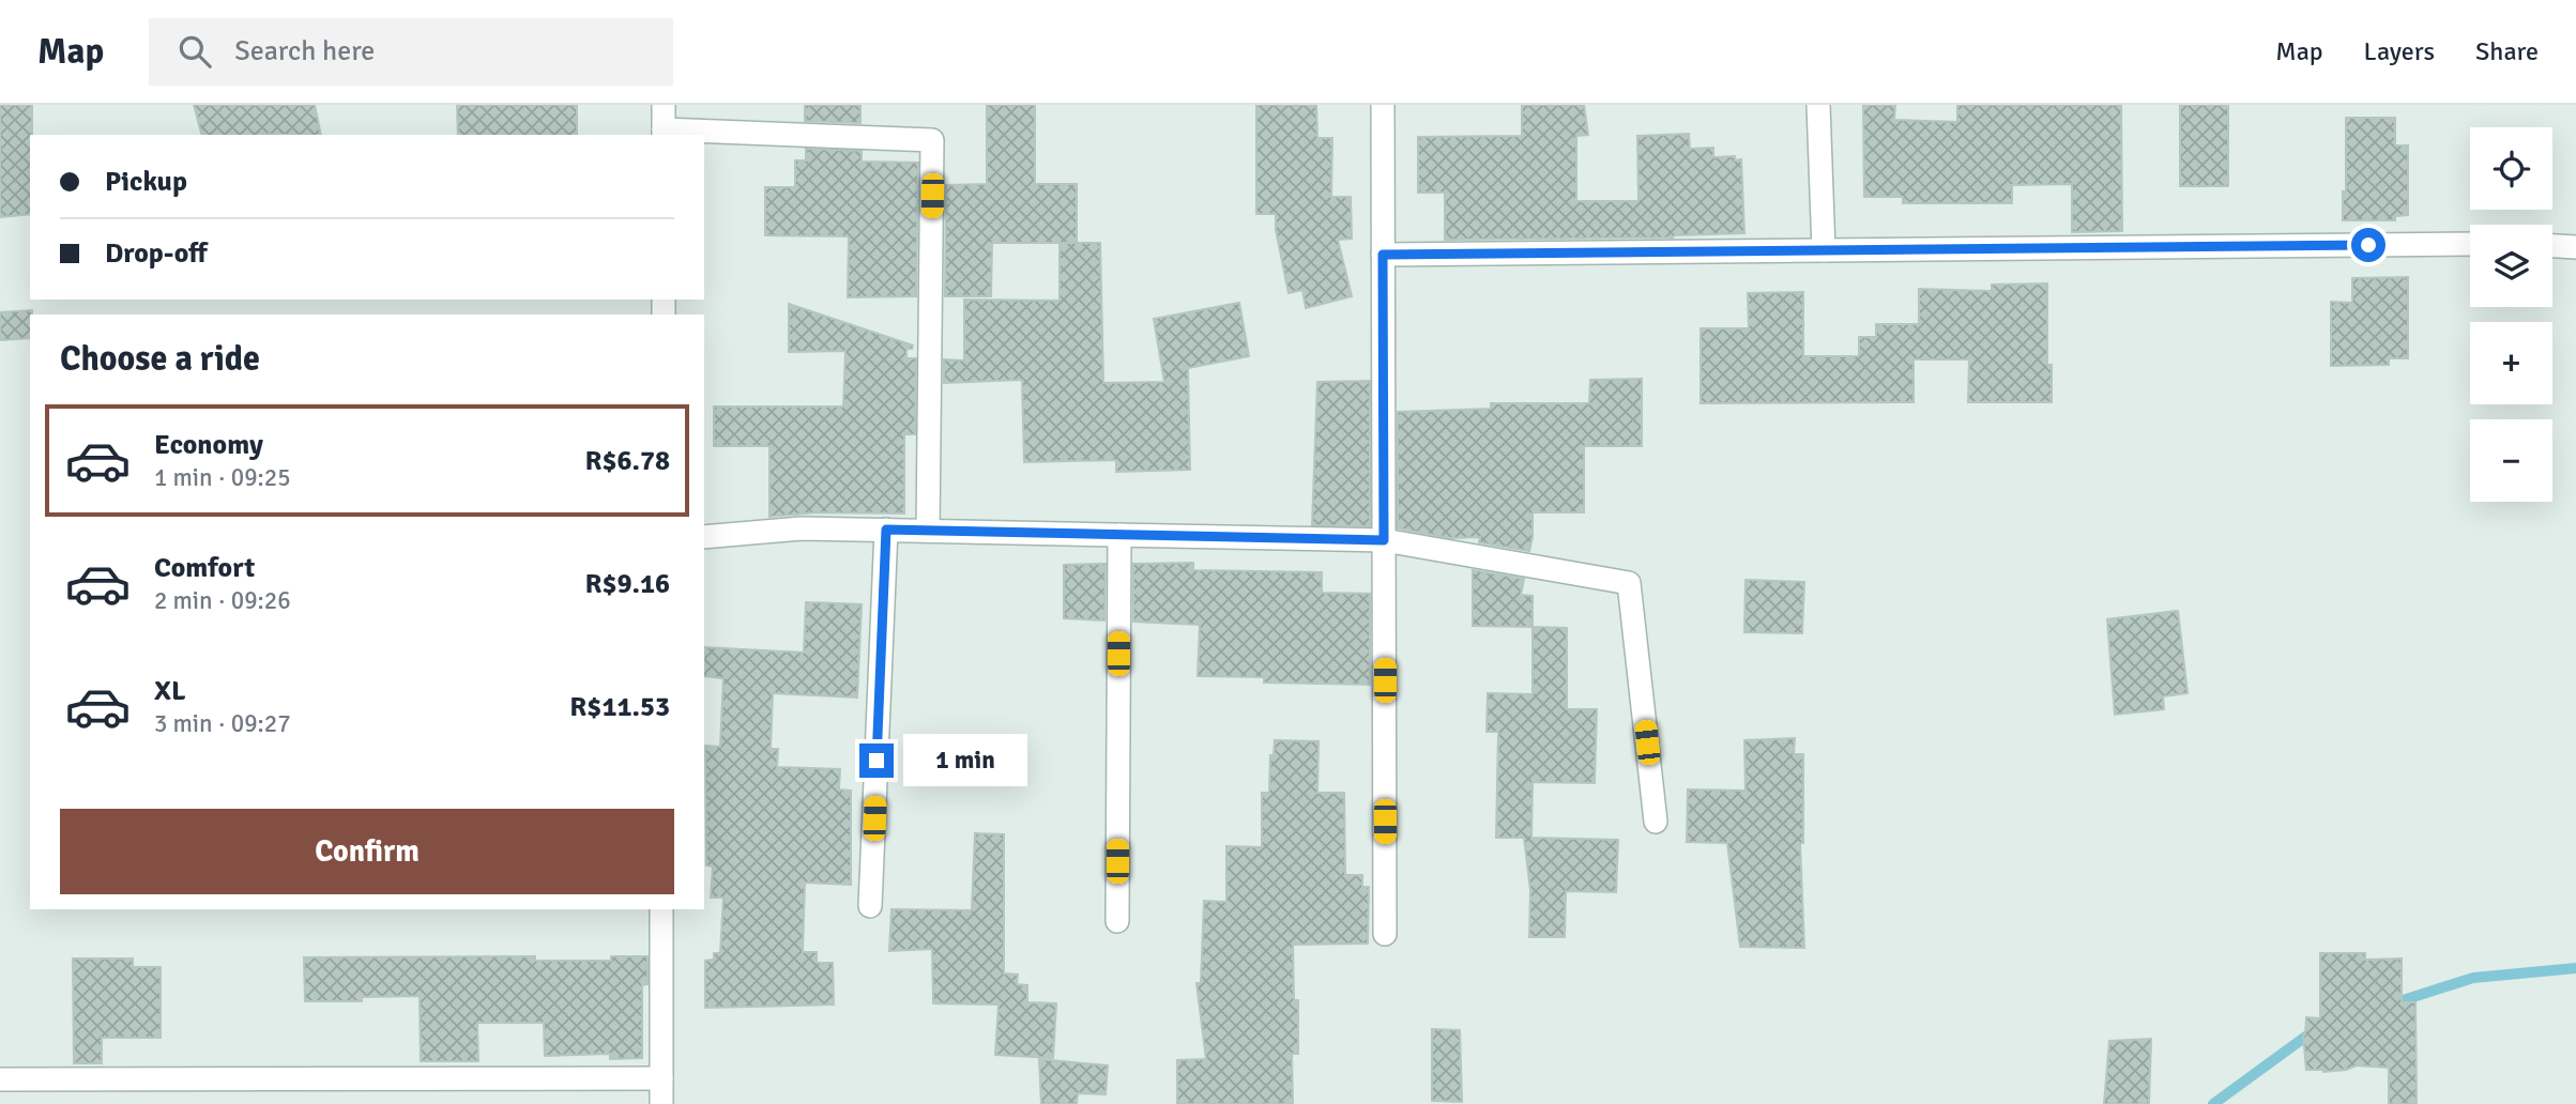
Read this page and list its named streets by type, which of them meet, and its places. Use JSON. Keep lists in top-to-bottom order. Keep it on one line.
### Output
{"page":{"header":"Map","search":"Search here","nav":["Map","Layers","Share"],"map_buttons":["+","−"],"banner":["Pickup","Drop-off"],"heading":"Choose a ride","list":[{"name":"Economy","note":"1 min · 09:25","value":"R$6.78"},{"name":"Comfort","note":"2 min · 09:26","value":"R$9.16"},{"name":"XL","note":"3 min · 09:27","value":"R$11.53"}],"bubble":"1 min","buttons":"Confirm"}}
